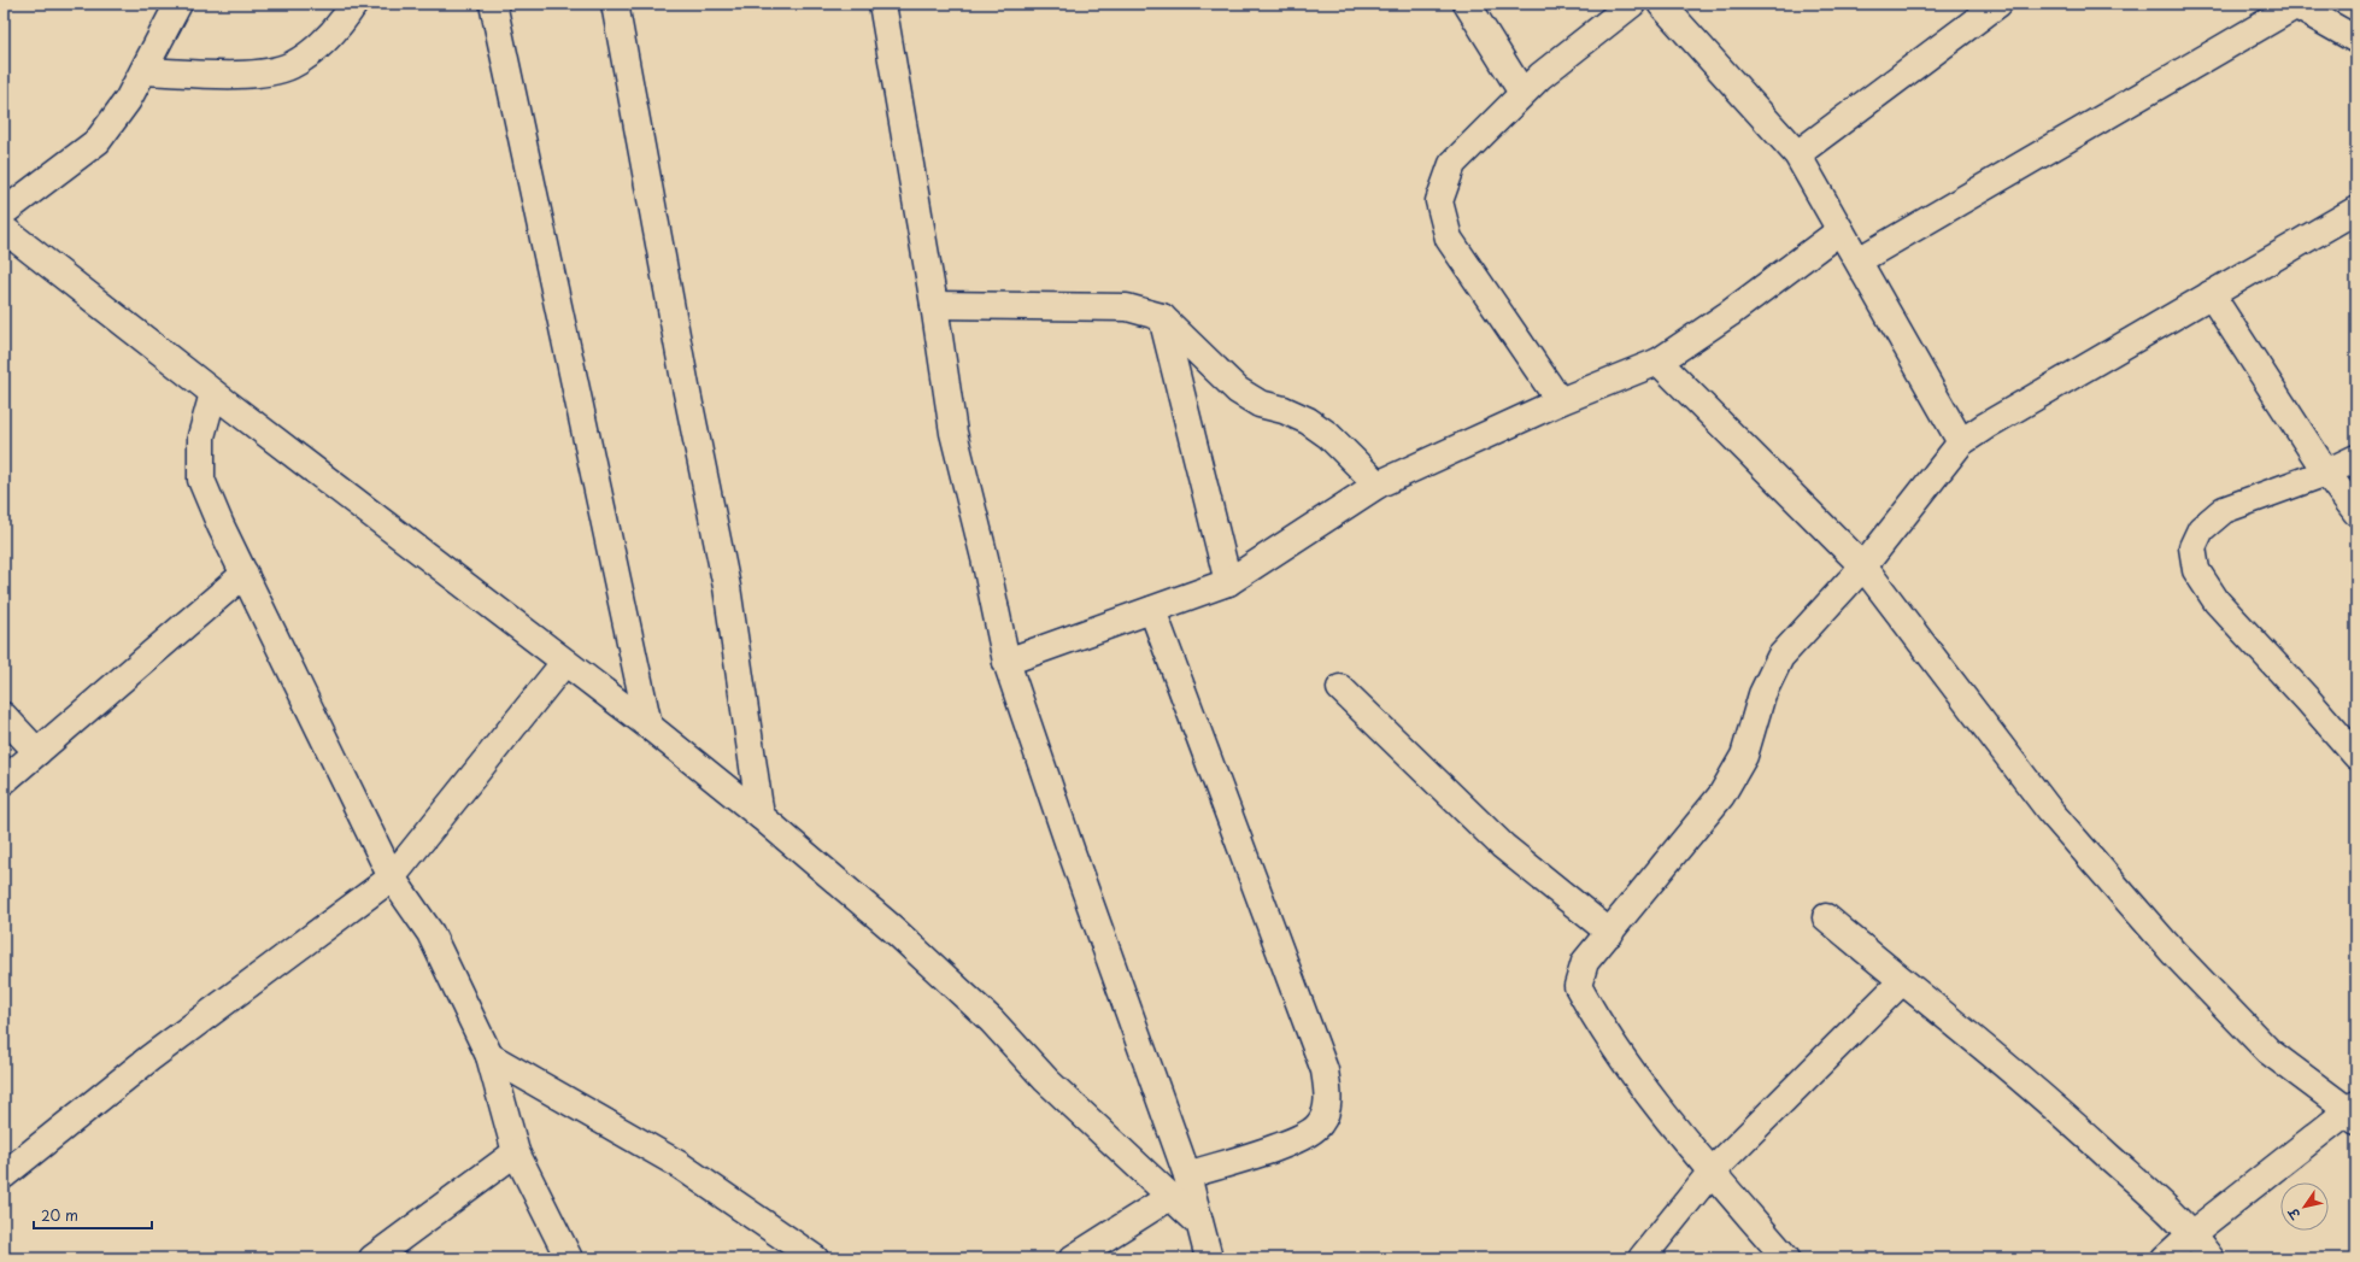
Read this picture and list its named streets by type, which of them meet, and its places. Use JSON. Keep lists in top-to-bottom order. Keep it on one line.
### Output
{"scale_bar":"20 m","north":"bottom left"}
